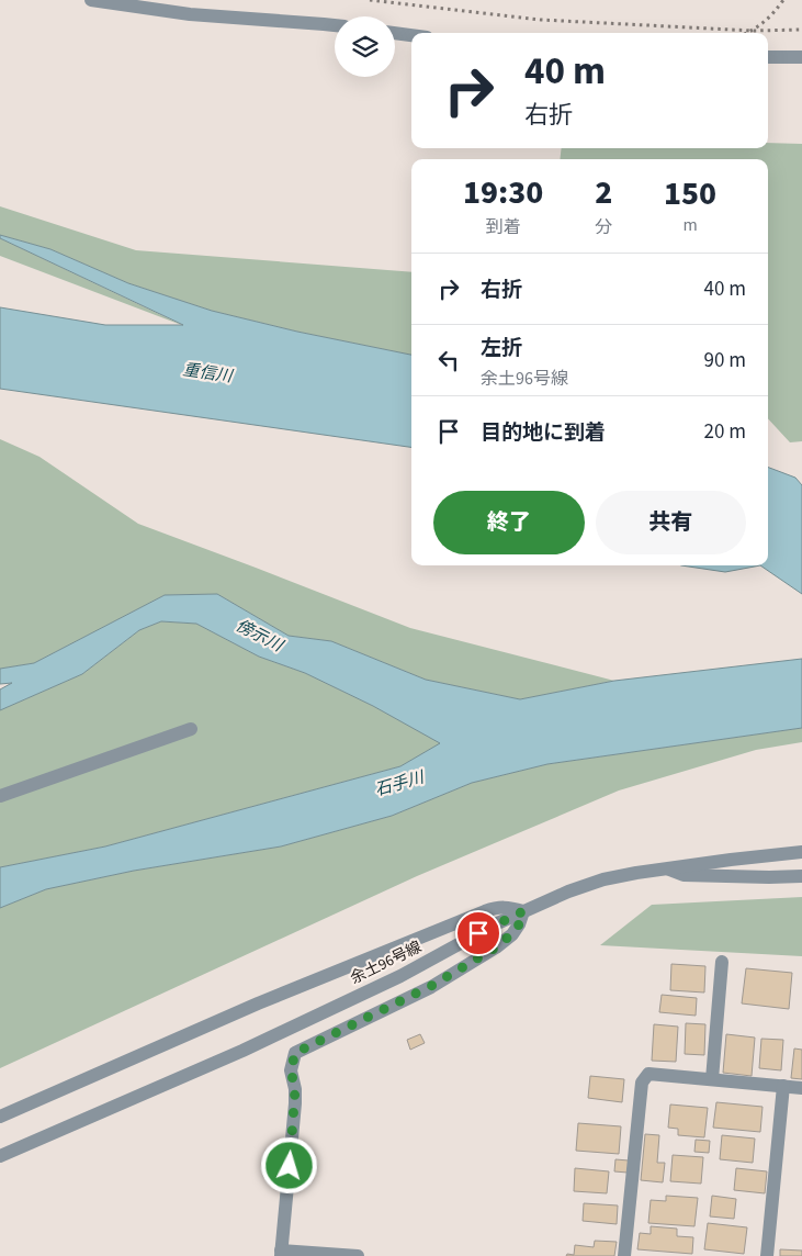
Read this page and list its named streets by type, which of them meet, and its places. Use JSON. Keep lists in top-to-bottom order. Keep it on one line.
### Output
{"streets":{"street":["余土96号線"]},"water":["重信川","傍示川","石手川"],"page":{"turn":["40 m","右折"],"eta":["19:30","到着","2","分","150","m"],"list":[{"name":"右折","value":"40 m"},{"name":"左折","note":"余土96号線","value":"90 m"},{"name":"目的地に到着","value":"20 m"}],"buttons":["終了","共有"]}}
